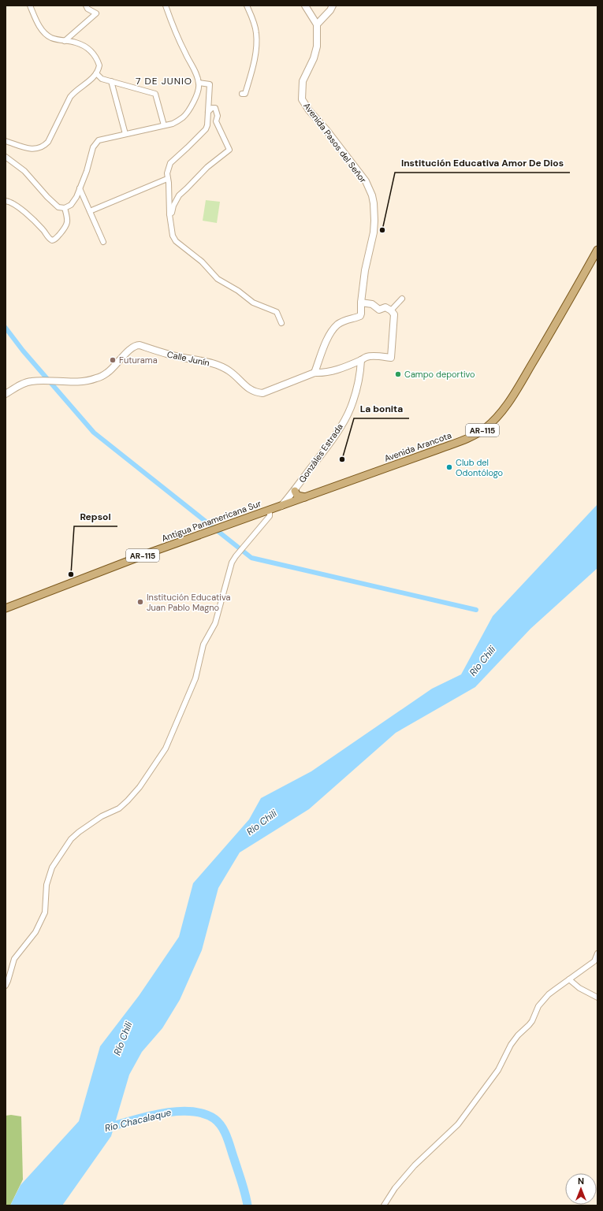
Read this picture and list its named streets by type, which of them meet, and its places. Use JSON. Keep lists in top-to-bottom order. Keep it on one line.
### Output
{"streets":{"main road":["AR-115","Avenida Arancota","Antigua Panamericana Sur"],"street":["Avenida Pasos del Señor","Calle Junín","Gonzáles Estrada"]},"crossings":[["Avenida Pasos del Señor","Calle Junín"],["Calle Junín","Gonzáles Estrada"],["Avenida Arancota","Gonzáles Estrada"],["Avenida Arancota","Antigua Panamericana Sur"],["Gonzáles Estrada","Antigua Panamericana Sur"]],"districts":["7 DE JUNIO"],"water":["Río Chili","Río Chacalaque"],"places":["Institución Educativa Amor De Dios","Futurama","Campo deportivo","La bonita","Club del Odontólogo","Repsol","Institución Educativa Juan Pablo Magno"],"north":"top"}
